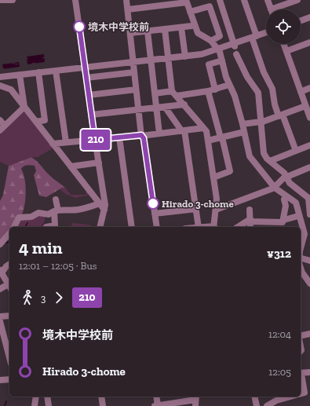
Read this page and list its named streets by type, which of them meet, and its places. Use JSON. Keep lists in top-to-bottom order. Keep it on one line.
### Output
{"places":["境木中学校前","Hirado 3-chome"],"lines":["bus line 210"],"page":{"on_map":"210","heading":["4 min","12:01 – 12:05 · Bus","¥312"],"legs":["3","210"],"list":[{"name":"境木中学校前","value":"12:04"},{"name":"Hirado 3-chome","value":"12:05"}]}}
